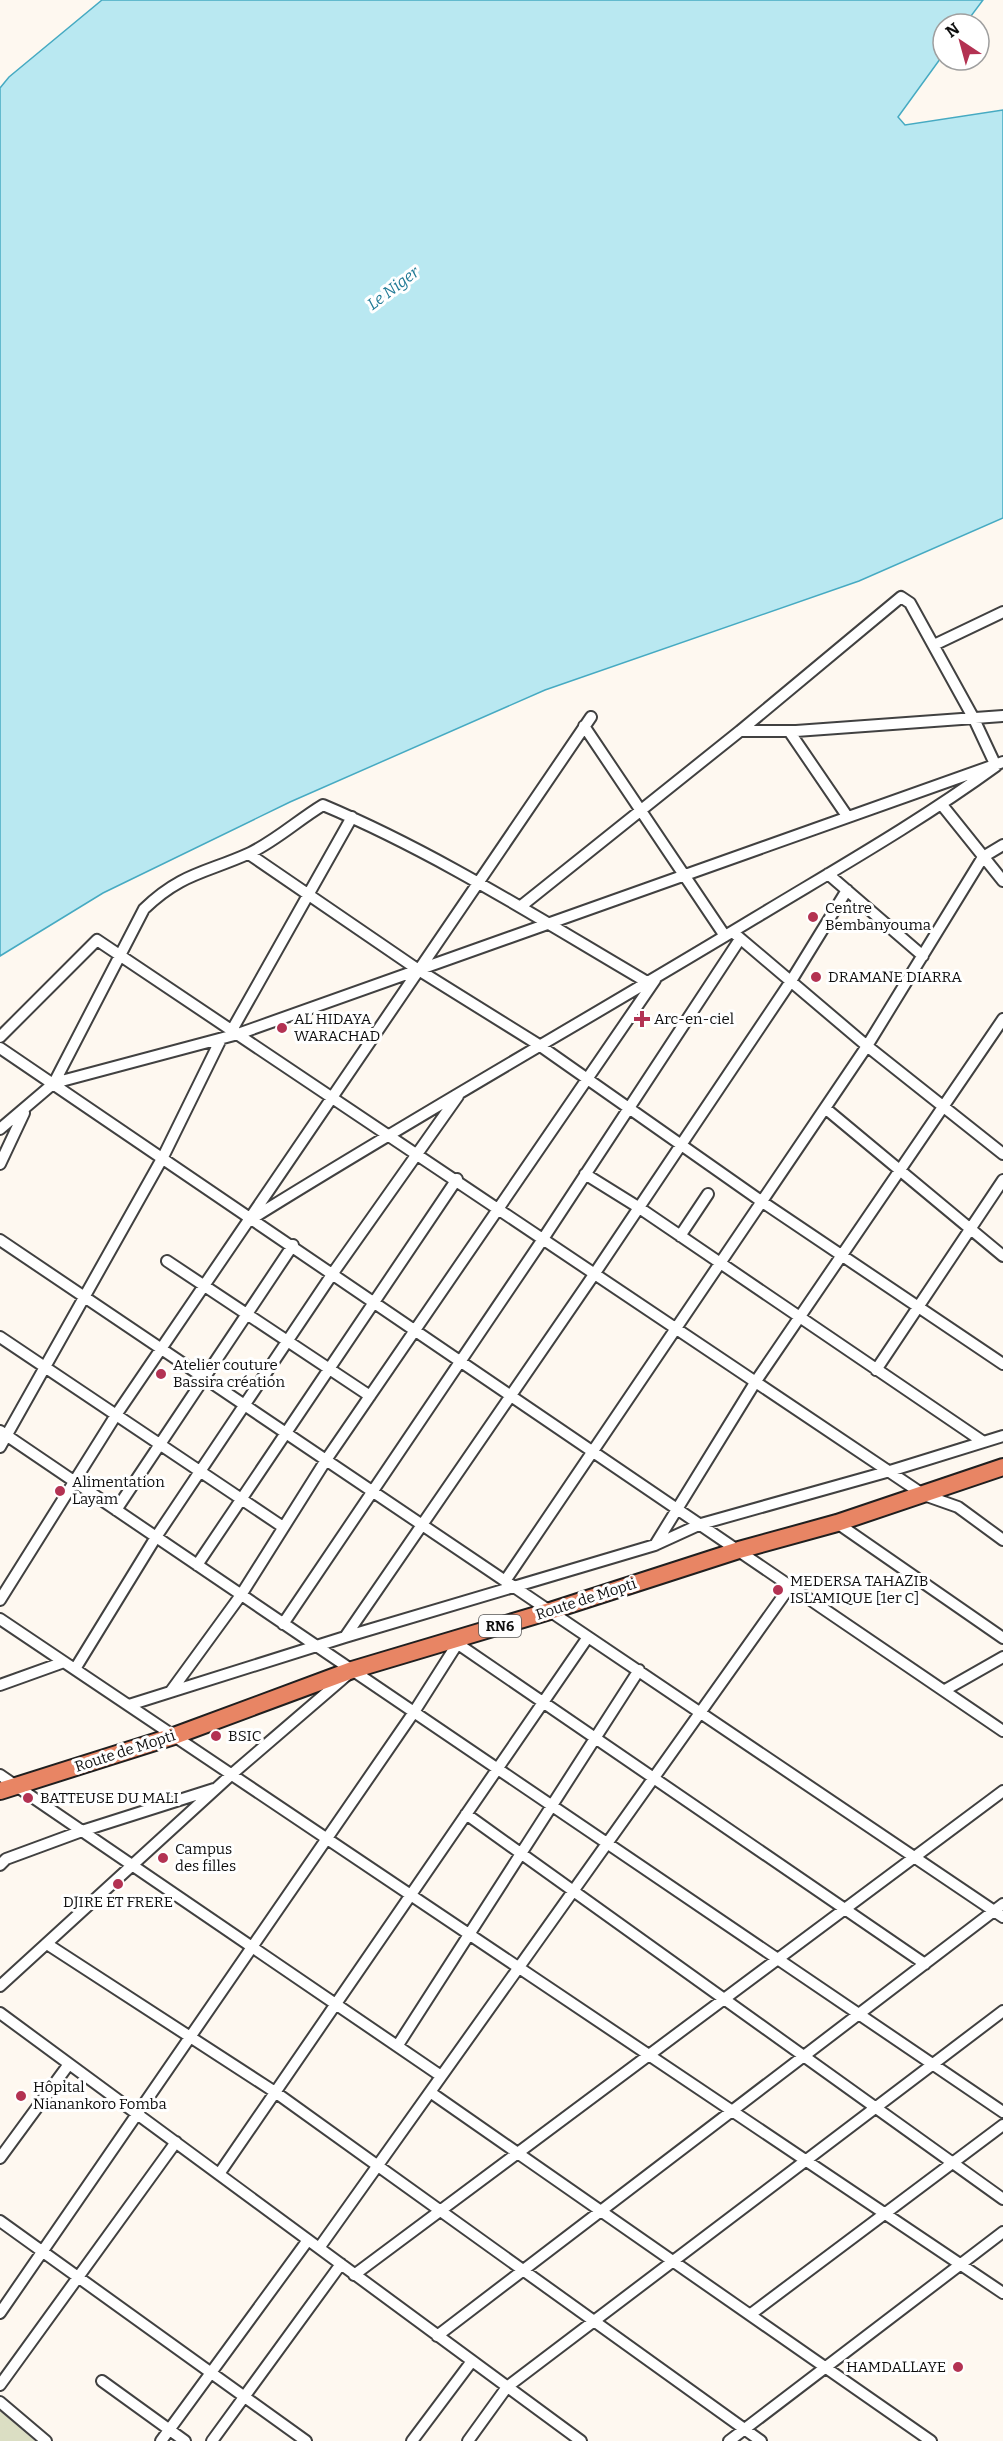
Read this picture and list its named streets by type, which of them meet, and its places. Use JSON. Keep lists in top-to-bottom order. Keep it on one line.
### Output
{"streets":{"highway":["Route de Mopti","RN6"]},"water":["Le Niger"],"places":{"other":["Centre Bembanyouma","DRAMANE DIARRA","AL HIDAYA WARACHAD","Atelier couture Bassira création","Alimentation Layam","MEDERSA TAHAZIB ISLAMIQUE [1er C]","BSIC","BATTEUSE DU MALI","Campus des filles","DJIRE ET FRERE","Hôpital Nianankoro Fomba","HAMDALLAYE"],"health":["Arc-en-ciel"]},"north":"top left"}
